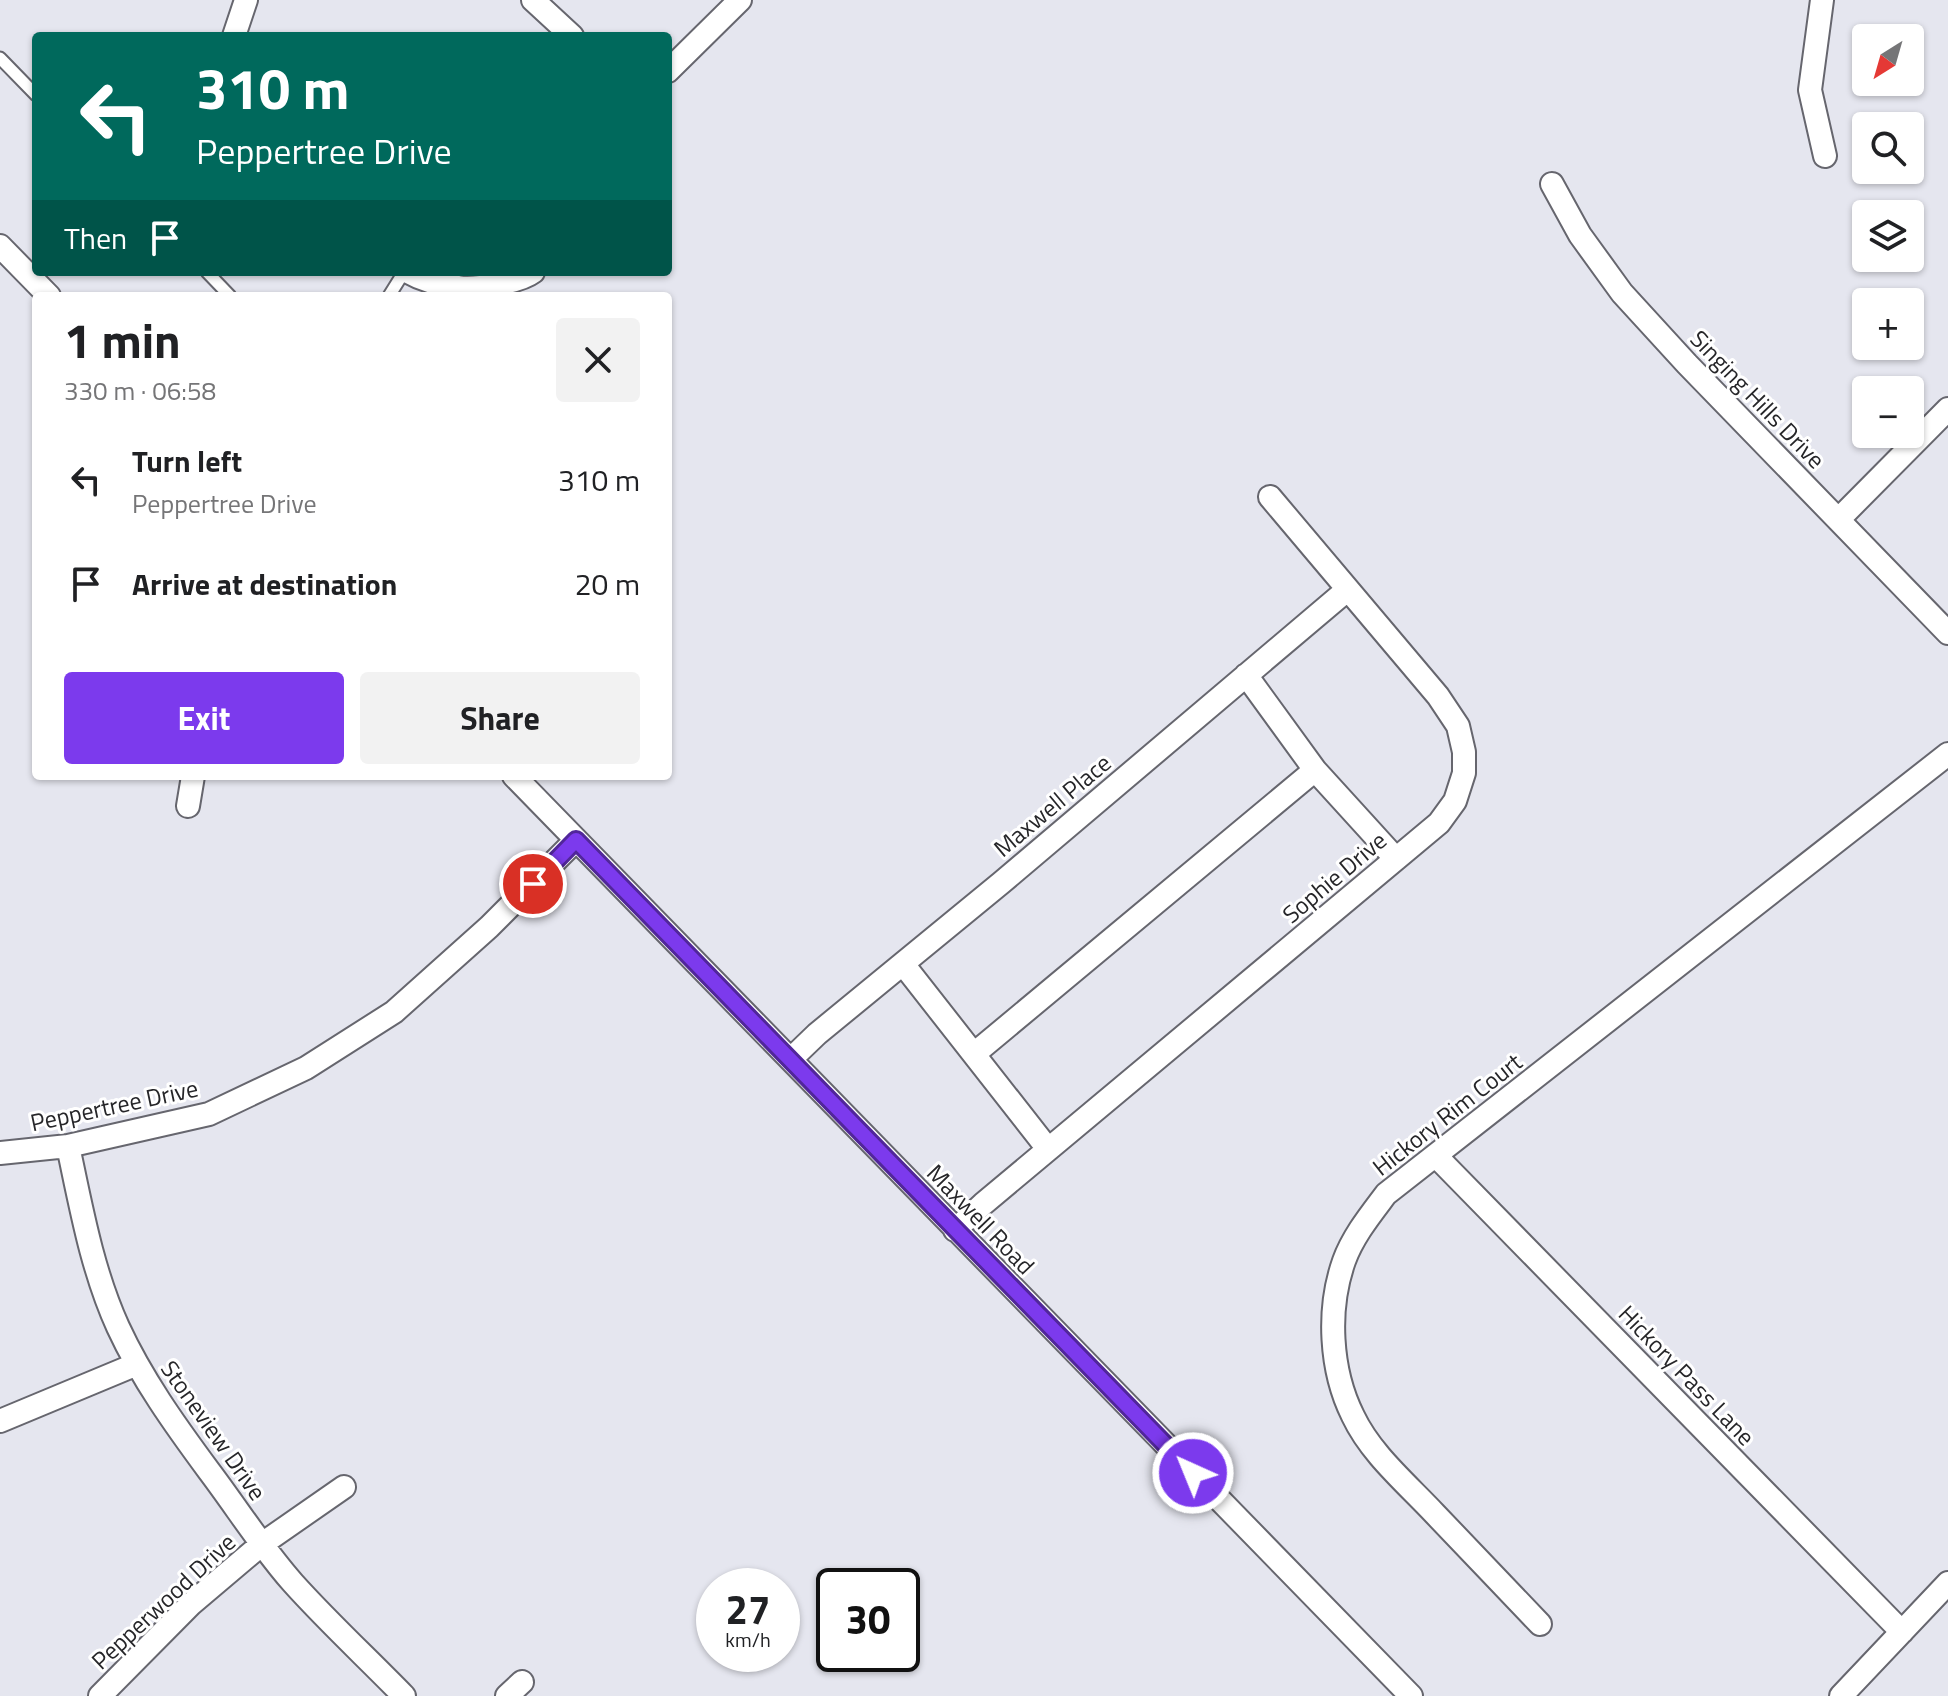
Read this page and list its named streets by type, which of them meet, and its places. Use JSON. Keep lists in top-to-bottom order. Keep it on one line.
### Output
{"streets":{"street":["Singing Hills Drive","Maxwell Place","Sophie Drive","Peppertree Drive","Hickory Rim Court","Maxwell Road","Hickory Pass Lane","Stoneview Drive","Pepperwood Drive"]},"crossings":[["Maxwell Place","Sophie Drive"],["Maxwell Place","Maxwell Road"],["Sophie Drive","Maxwell Road"],["Peppertree Drive","Maxwell Road"],["Peppertree Drive","Stoneview Drive"],["Hickory Rim Court","Hickory Pass Lane"],["Stoneview Drive","Pepperwood Drive"]],"north":"bottom left","page":{"map_buttons":["+","−"],"turn":["310 m","Peppertree Drive"],"then":"Then","heading":["1 min","330 m · 06:58"],"list":[{"name":"Turn left","note":"Peppertree Drive","value":"310 m"},{"name":"Arrive at destination","value":"20 m"}],"buttons":["Exit","Share"],"speed":"27 km/h","limit":"30"}}
